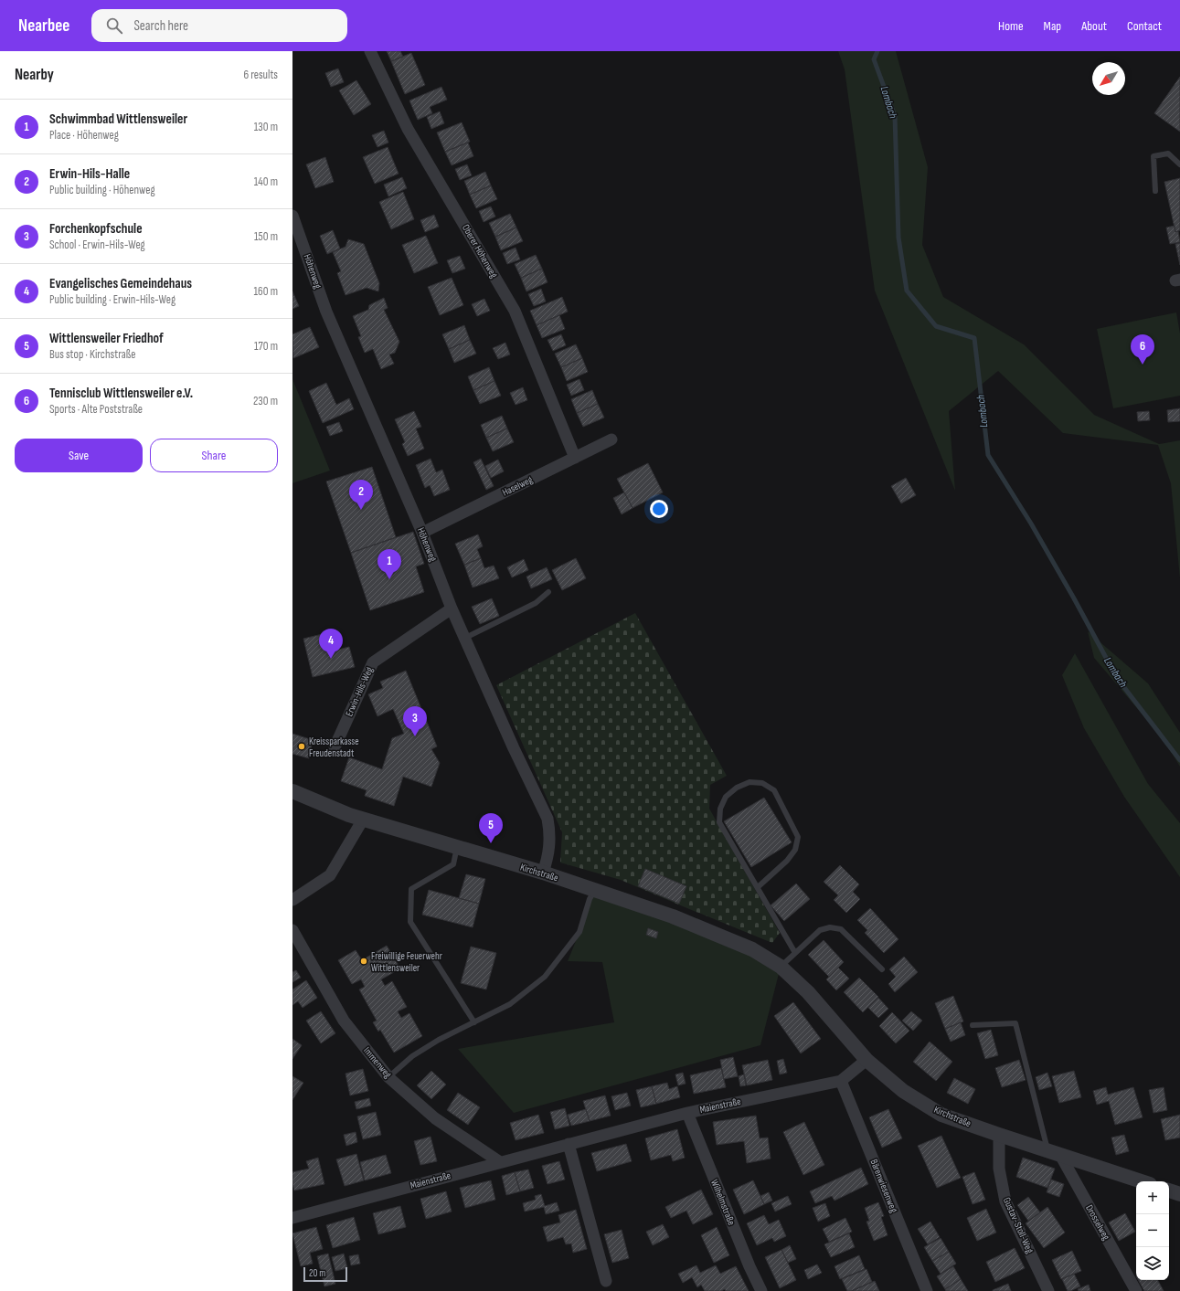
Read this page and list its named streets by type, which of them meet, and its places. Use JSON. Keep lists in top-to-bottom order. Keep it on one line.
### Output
{"streets":{"street":["Oberer Höhenweg","Höhenweg","Haselweg","Erwin-Hils-Weg","Kirchstraße","Immenweg","Maienstraße","Bärenwiesenweg","Wilhelmstraße","Drosselweg","Gustav-Stoll-Weg"]},"crossings":[["Oberer Höhenweg","Haselweg"],["Höhenweg","Haselweg"],["Höhenweg","Erwin-Hils-Weg"],["Höhenweg","Kirchstraße"],["Kirchstraße","Maienstraße"],["Kirchstraße","Drosselweg"],["Kirchstraße","Gustav-Stoll-Weg"],["Immenweg","Maienstraße"],["Maienstraße","Bärenwiesenweg"],["Maienstraße","Wilhelmstraße"]],"water":["Lombach"],"places":["Kreissparkasse Freudenstadt","Freiwillige Feuerwehr Wittlensweiler"],"scale_bar":"20 m","north":"bottom left","page":{"header":"Nearbee","search":"Search here","nav":["Home","Map","About","Contact"],"heading":["Nearby","6 results"],"list":[{"mark":"1","name":"Schwimmbad Wittlensweiler","note":"Place · Höhenweg","value":"130 m"},{"mark":"2","name":"Erwin-Hils-Halle","note":"Public building · Höhenweg","value":"140 m"},{"mark":"3","name":"Forchenkopfschule","note":"School · Erwin-Hils-Weg","value":"150 m"},{"mark":"4","name":"Evangelisches Gemeindehaus","note":"Public building · Erwin-Hils-Weg","value":"160 m"},{"mark":"5","name":"Wittlensweiler Friedhof","note":"Bus stop · Kirchstraße","value":"170 m"},{"mark":"6","name":"Tennisclub Wittlensweiler e.V.","note":"Sports · Alte Poststraße","value":"230 m"}],"pins":["6","2","1","4","3","5"],"buttons":["Save","Share"],"map_buttons":["+","−"],"scale":"20 m"}}
